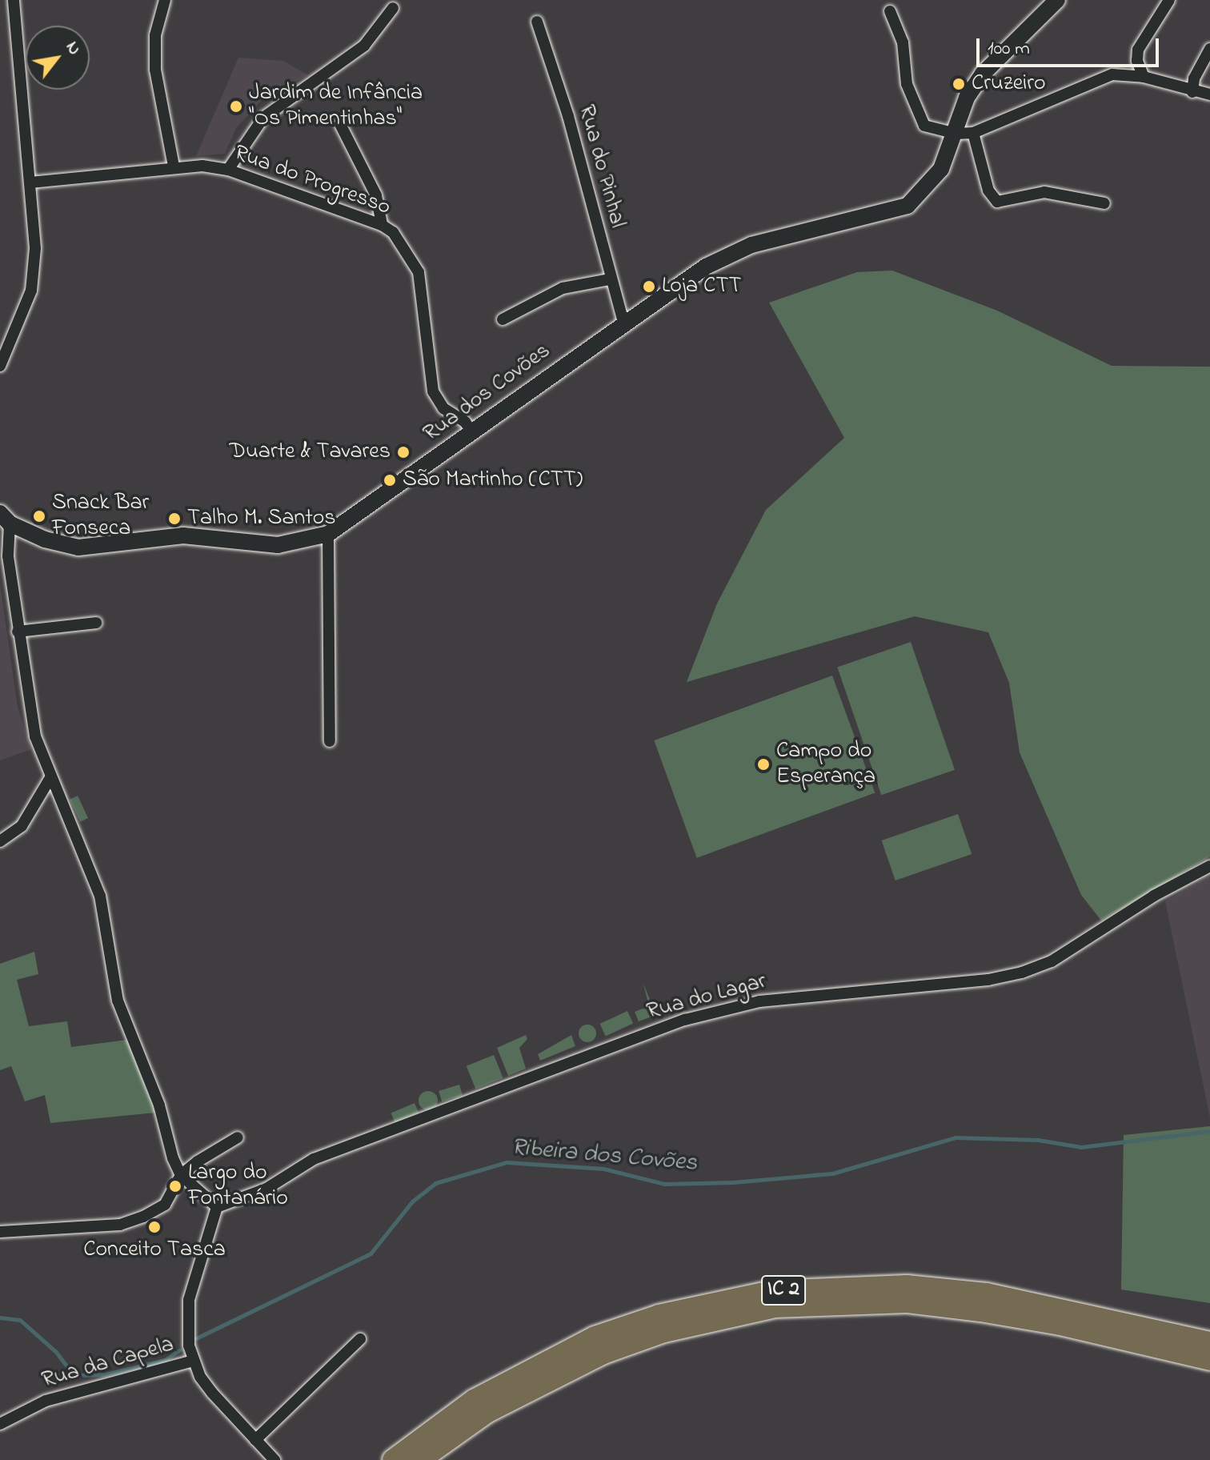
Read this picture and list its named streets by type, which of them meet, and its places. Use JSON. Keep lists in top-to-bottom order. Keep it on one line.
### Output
{"streets":{"highway":["IC 2"],"street":["Rua do Pinhal","Rua do Progresso","Rua dos Covões","Rua do Lagar","Rua da Capela"]},"crossings":[["Rua do Pinhal","Rua dos Covões"],["Rua do Progresso","Rua dos Covões"]],"water":["Ribeira dos Covões"],"places":["Cruzeiro","Jardim de Infância \"Os Pimentinhas\"","Loja CTT","Duarte & Tavares","São Martinho (CTT)","Snack Bar Fonseca","Talho M. Santos","Campo do Esperança","Largo do Fontanário","Conceito Tasca"],"scale_bar":"100 m","north":"top right"}
